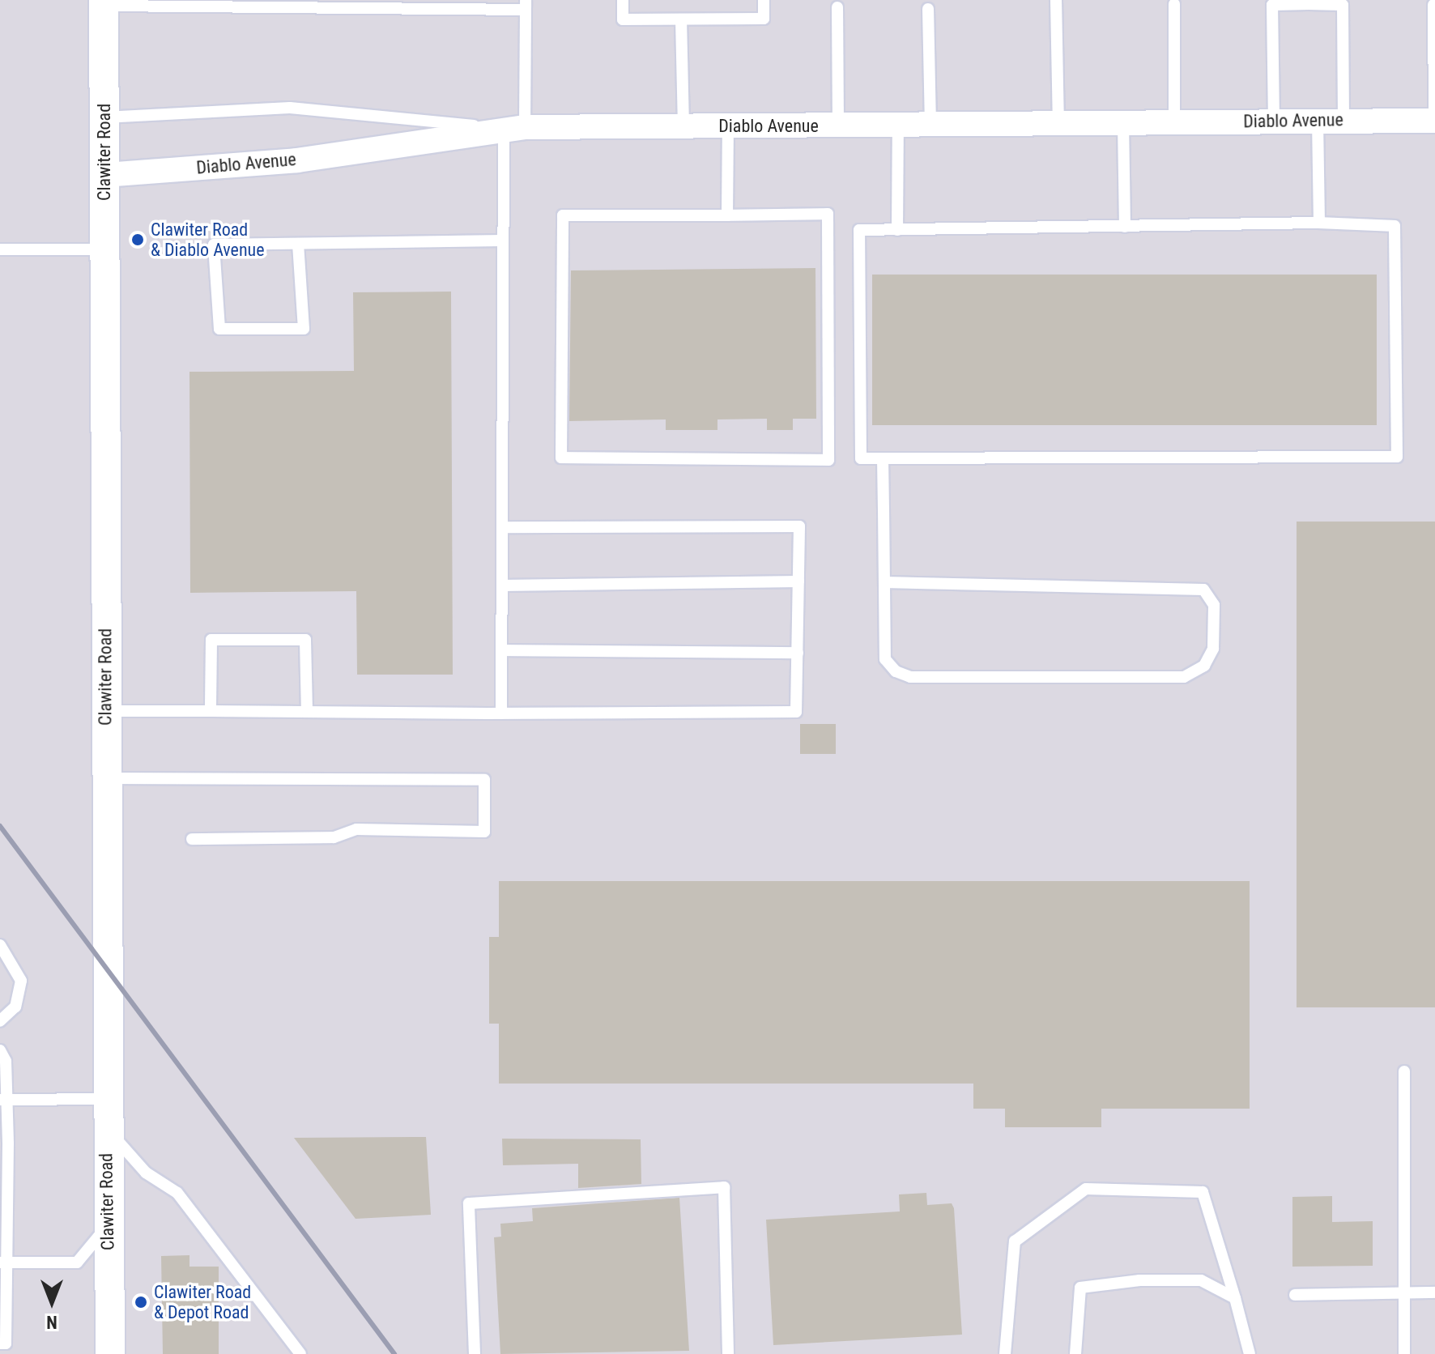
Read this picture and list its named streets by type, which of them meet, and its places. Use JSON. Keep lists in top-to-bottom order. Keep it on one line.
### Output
{"streets":{"street":["Diablo Avenue","Clawiter Road"]},"crossings":[["Diablo Avenue","Clawiter Road"]],"places":["Clawiter Road & Diablo Avenue","Clawiter Road & Depot Road"],"north":"bottom"}
